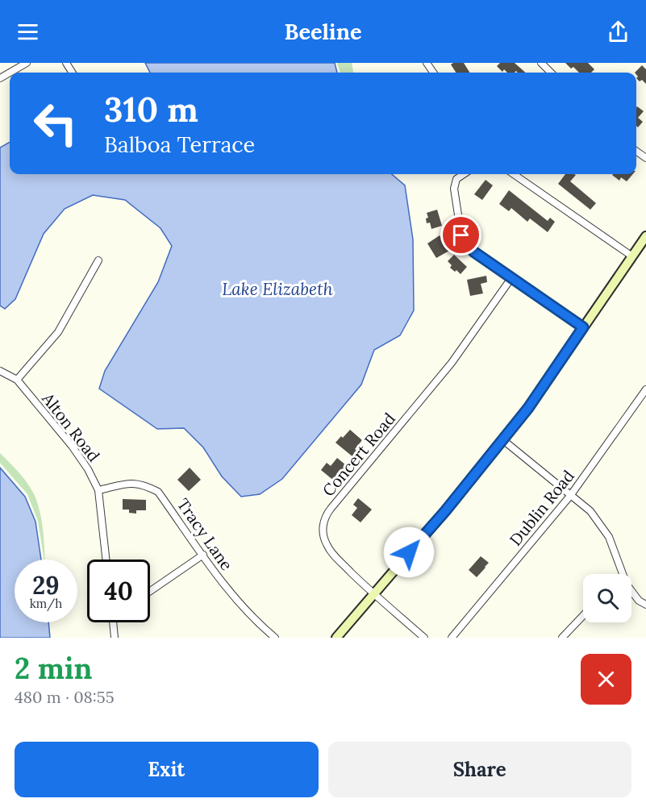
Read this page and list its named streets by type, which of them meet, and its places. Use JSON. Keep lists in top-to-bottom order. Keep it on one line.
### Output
{"streets":{"street":["Alton Road","Concert Road","Dublin Road","Tracy Lane"]},"crossings":[["Alton Road","Tracy Lane"]],"water":["Lake Elizabeth"],"page":{"header":"Beeline","turn":["310 m","Balboa Terrace"],"speed":"29 km/h","limit":"40","heading":["2 min","480 m · 08:55"],"buttons":["Exit","Share"]}}
